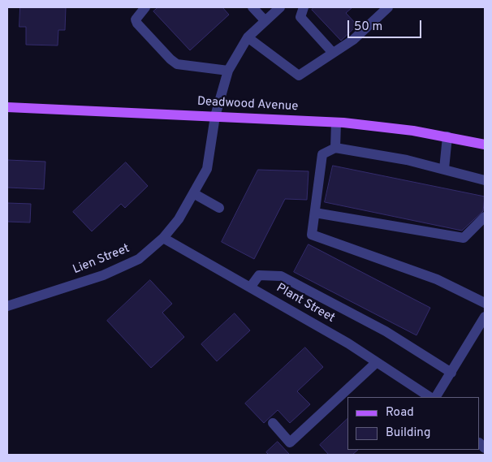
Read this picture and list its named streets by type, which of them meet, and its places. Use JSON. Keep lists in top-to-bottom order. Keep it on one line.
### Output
{"streets":{"main road":["Deadwood Avenue"],"street":["Lien Street","Plant Street"]},"crossings":[["Deadwood Avenue","Lien Street"],["Lien Street","Plant Street"]],"legend":["Road","Building"],"scale_bar":"50 m"}
